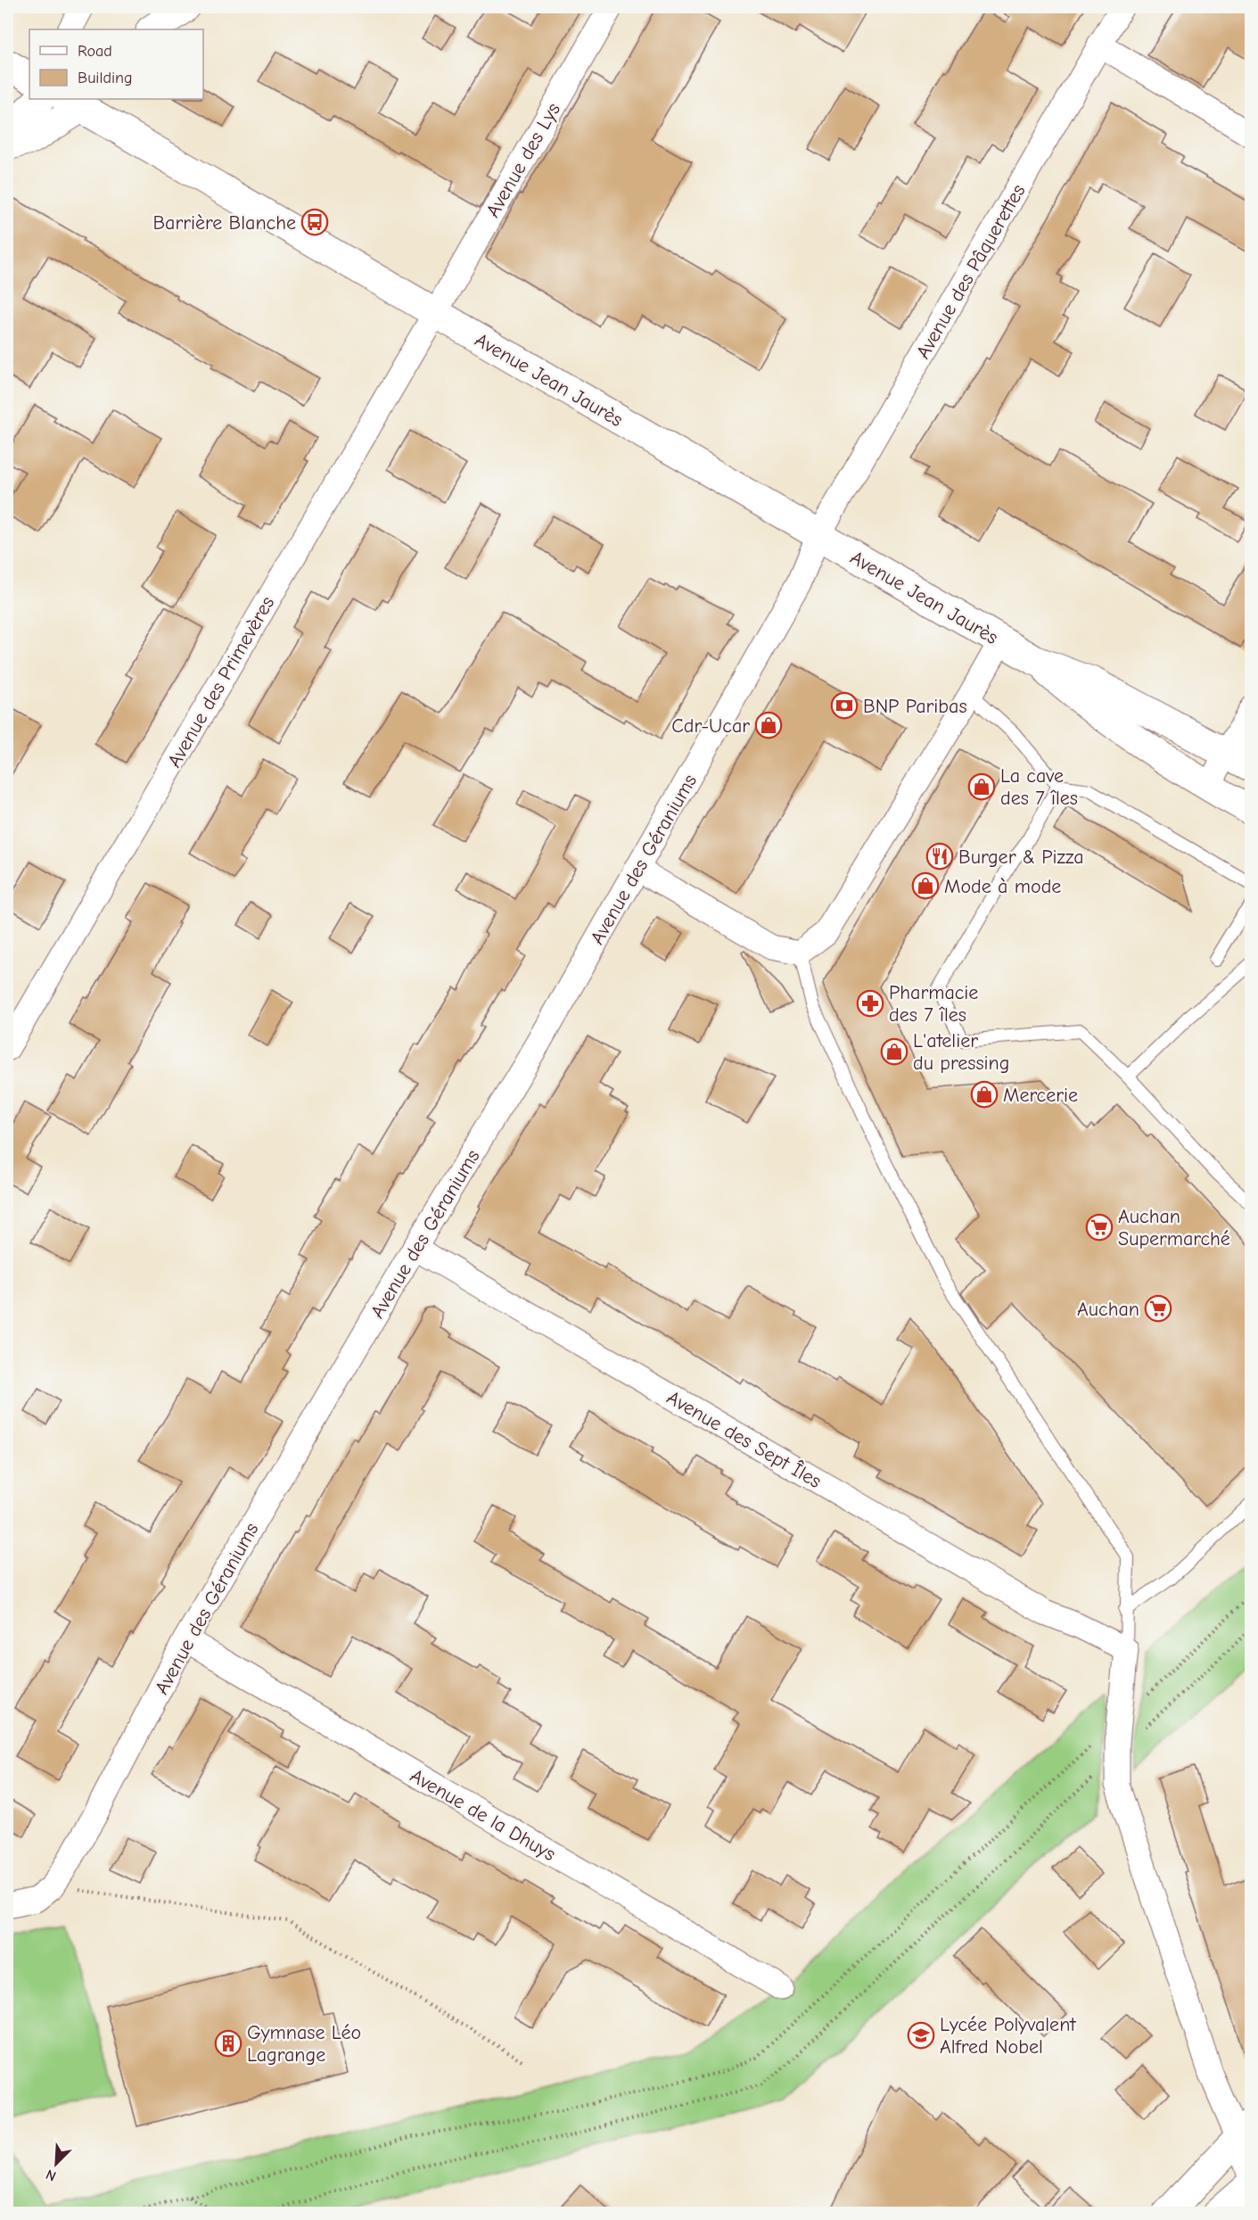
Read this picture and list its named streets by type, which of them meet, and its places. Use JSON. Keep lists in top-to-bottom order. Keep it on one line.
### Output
{"streets":{"main road":["Avenue Jean Jaurès"],"street":["Avenue des Lys","Avenue des Pâquerettes","Avenue des Primevères","Avenue des Géraniums","Avenue des Sept Îles","Avenue de la Dhuys"]},"crossings":[["Avenue des Lys","Avenue Jean Jaurès"],["Avenue des Lys","Avenue des Primevères"],["Avenue des Pâquerettes","Avenue Jean Jaurès"],["Avenue des Pâquerettes","Avenue des Géraniums"],["Avenue Jean Jaurès","Avenue des Primevères"],["Avenue Jean Jaurès","Avenue des Géraniums"],["Avenue des Géraniums","Avenue des Sept Îles"],["Avenue des Géraniums","Avenue de la Dhuys"]],"places":{"bus stop":["Barrière Blanche"],"bank":["BNP Paribas"],"shop":["Cdr-Ucar","La cave des 7 îles","Mode à mode","L'atelier du pressing","Mercerie"],"restaurant":["Burger & Pizza"],"pharmacy":["Pharmacie des 7 îles"],"supermarket":["Auchan Supermarché","Auchan"],"school or university":["Lycée Polyvalent Alfred Nobel"],"building":["Gymnase Léo Lagrange"]},"legend":["Road","Building"],"north":"bottom left"}
